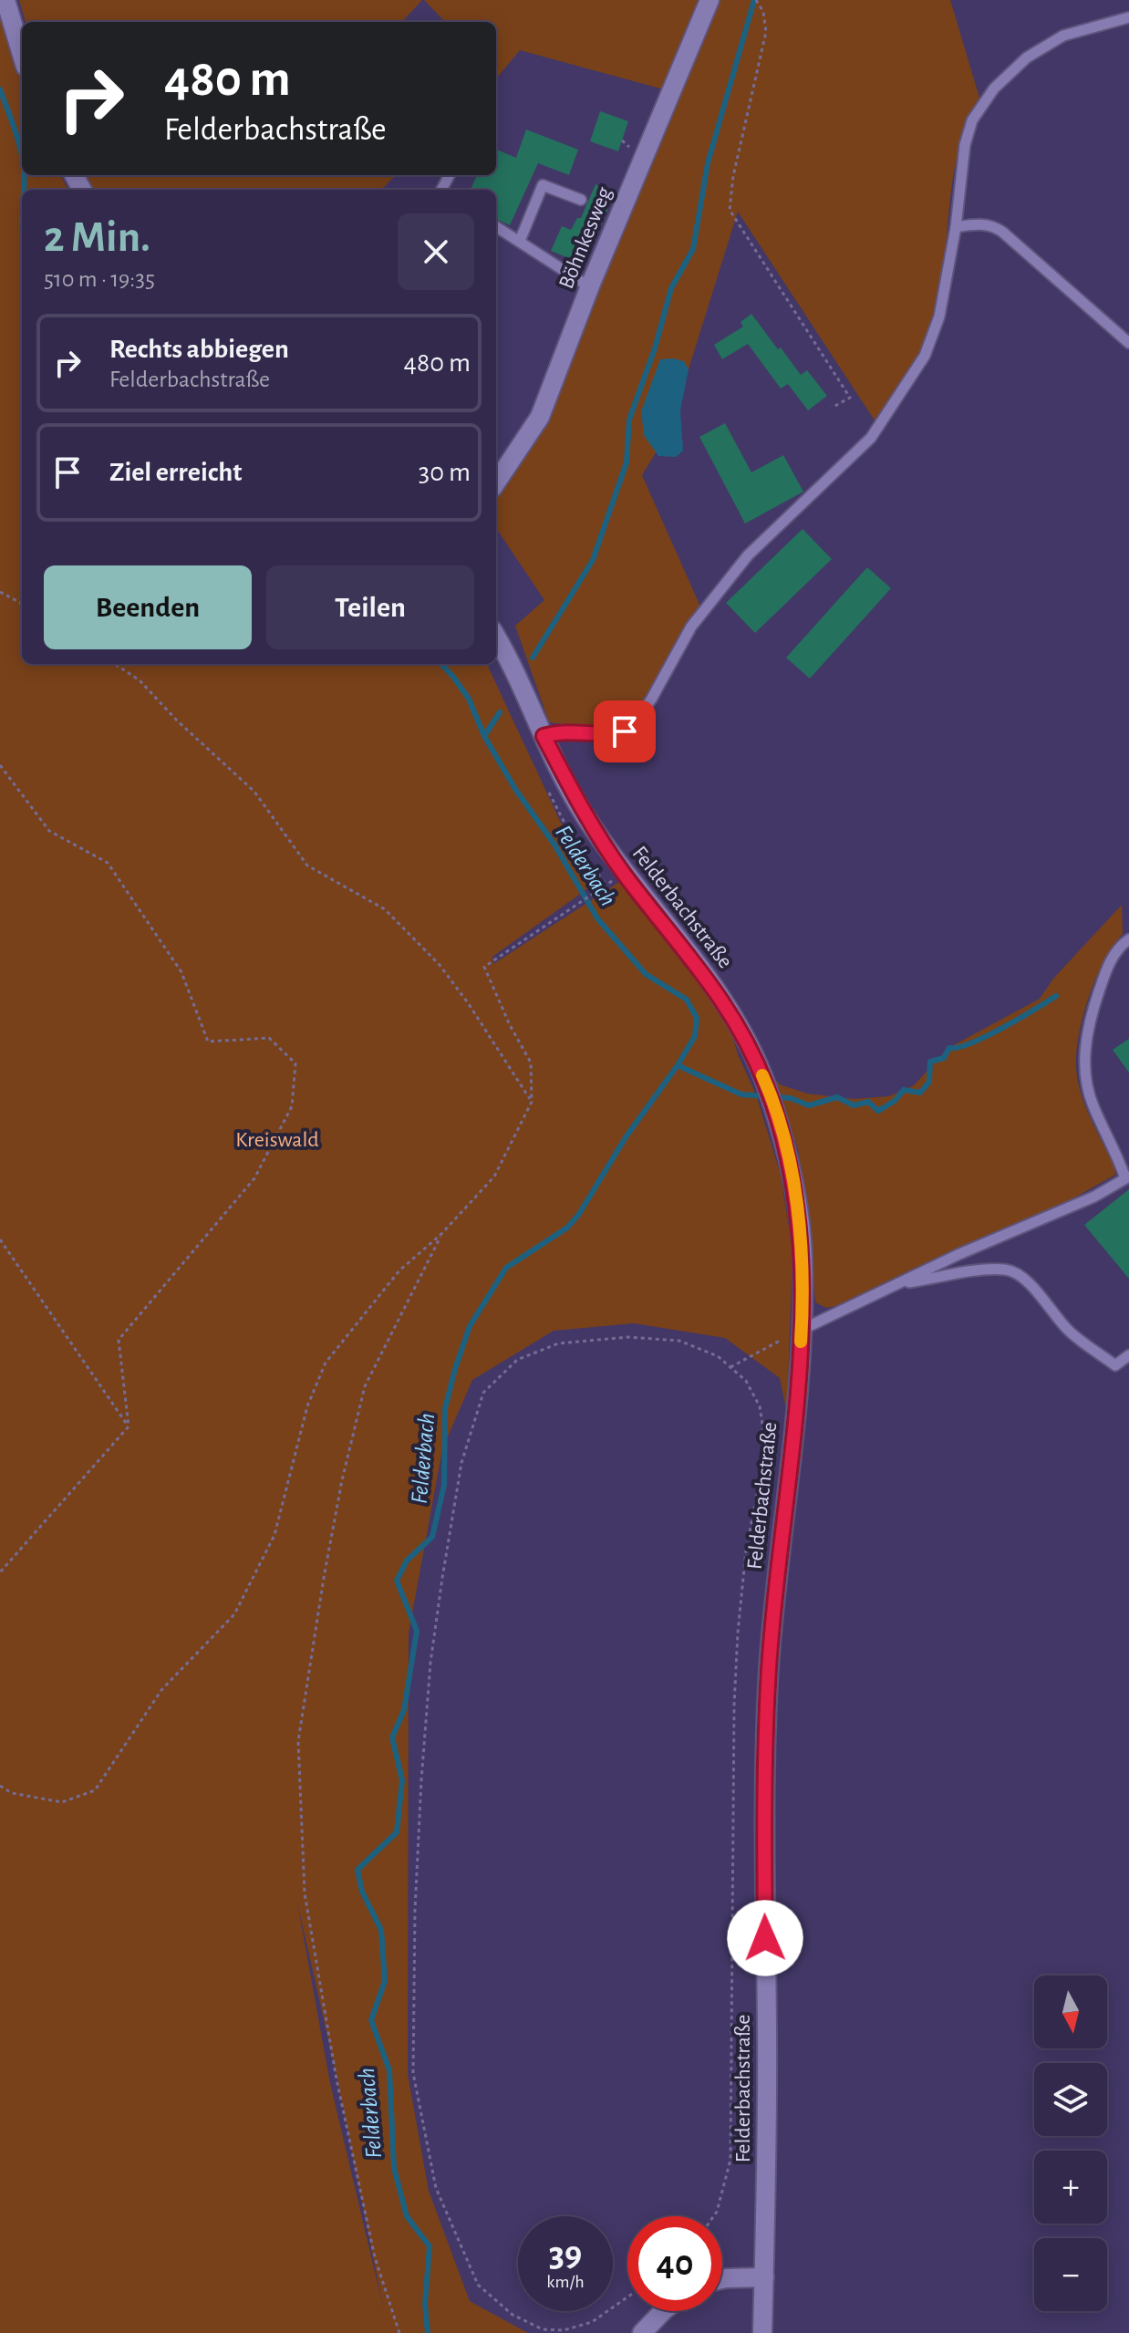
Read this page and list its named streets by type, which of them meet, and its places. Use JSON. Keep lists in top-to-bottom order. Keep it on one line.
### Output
{"streets":{"street":["Böhnkesweg","Felderbachstraße"]},"water":["Felderbach"],"parks":["Kreiswald"],"north":"bottom","page":{"turn":["480 m","Felderbachstraße"],"heading":["2 Min.","510 m · 19:35"],"list":[{"name":"Rechts abbiegen","note":"Felderbachstraße","value":"480 m"},{"name":"Ziel erreicht","value":"30 m"}],"buttons":["Beenden","Teilen"],"map_buttons":["+","−"],"speed":"39 km/h","limit":"40"}}
